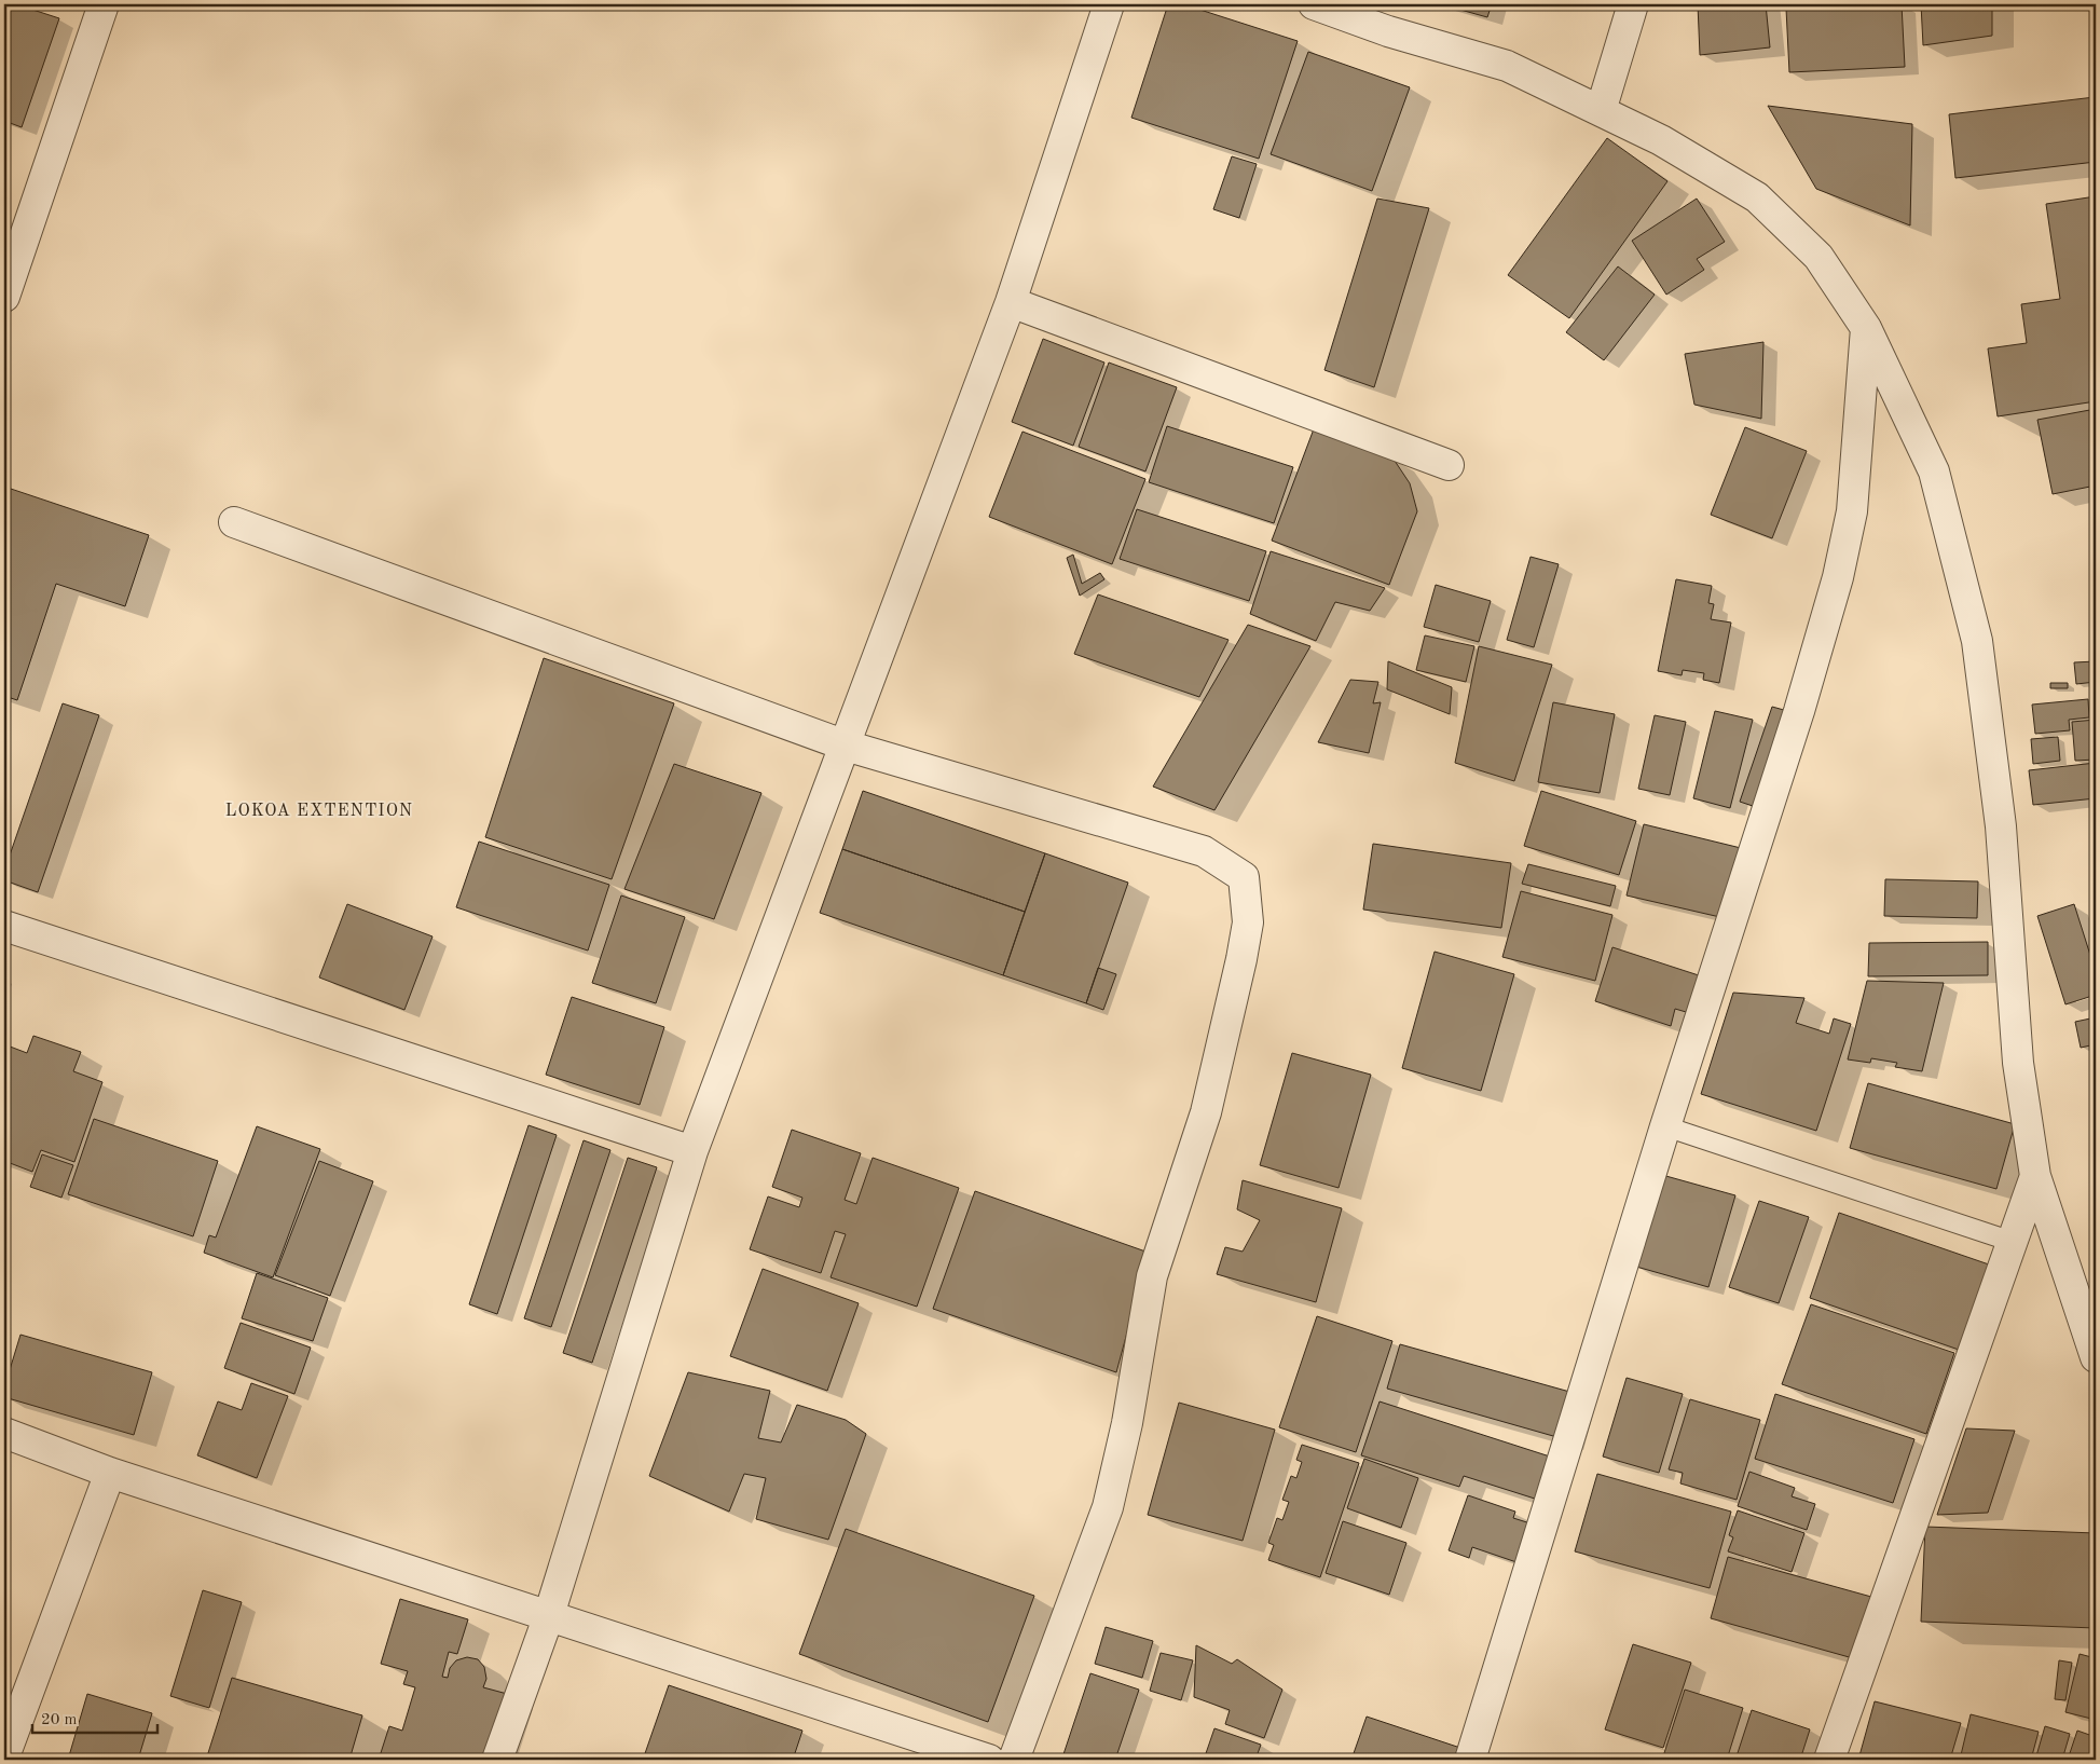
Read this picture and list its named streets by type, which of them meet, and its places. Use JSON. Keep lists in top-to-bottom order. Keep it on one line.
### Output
{"districts":["LOKOA EXTENTION"],"scale_bar":"20 m"}
